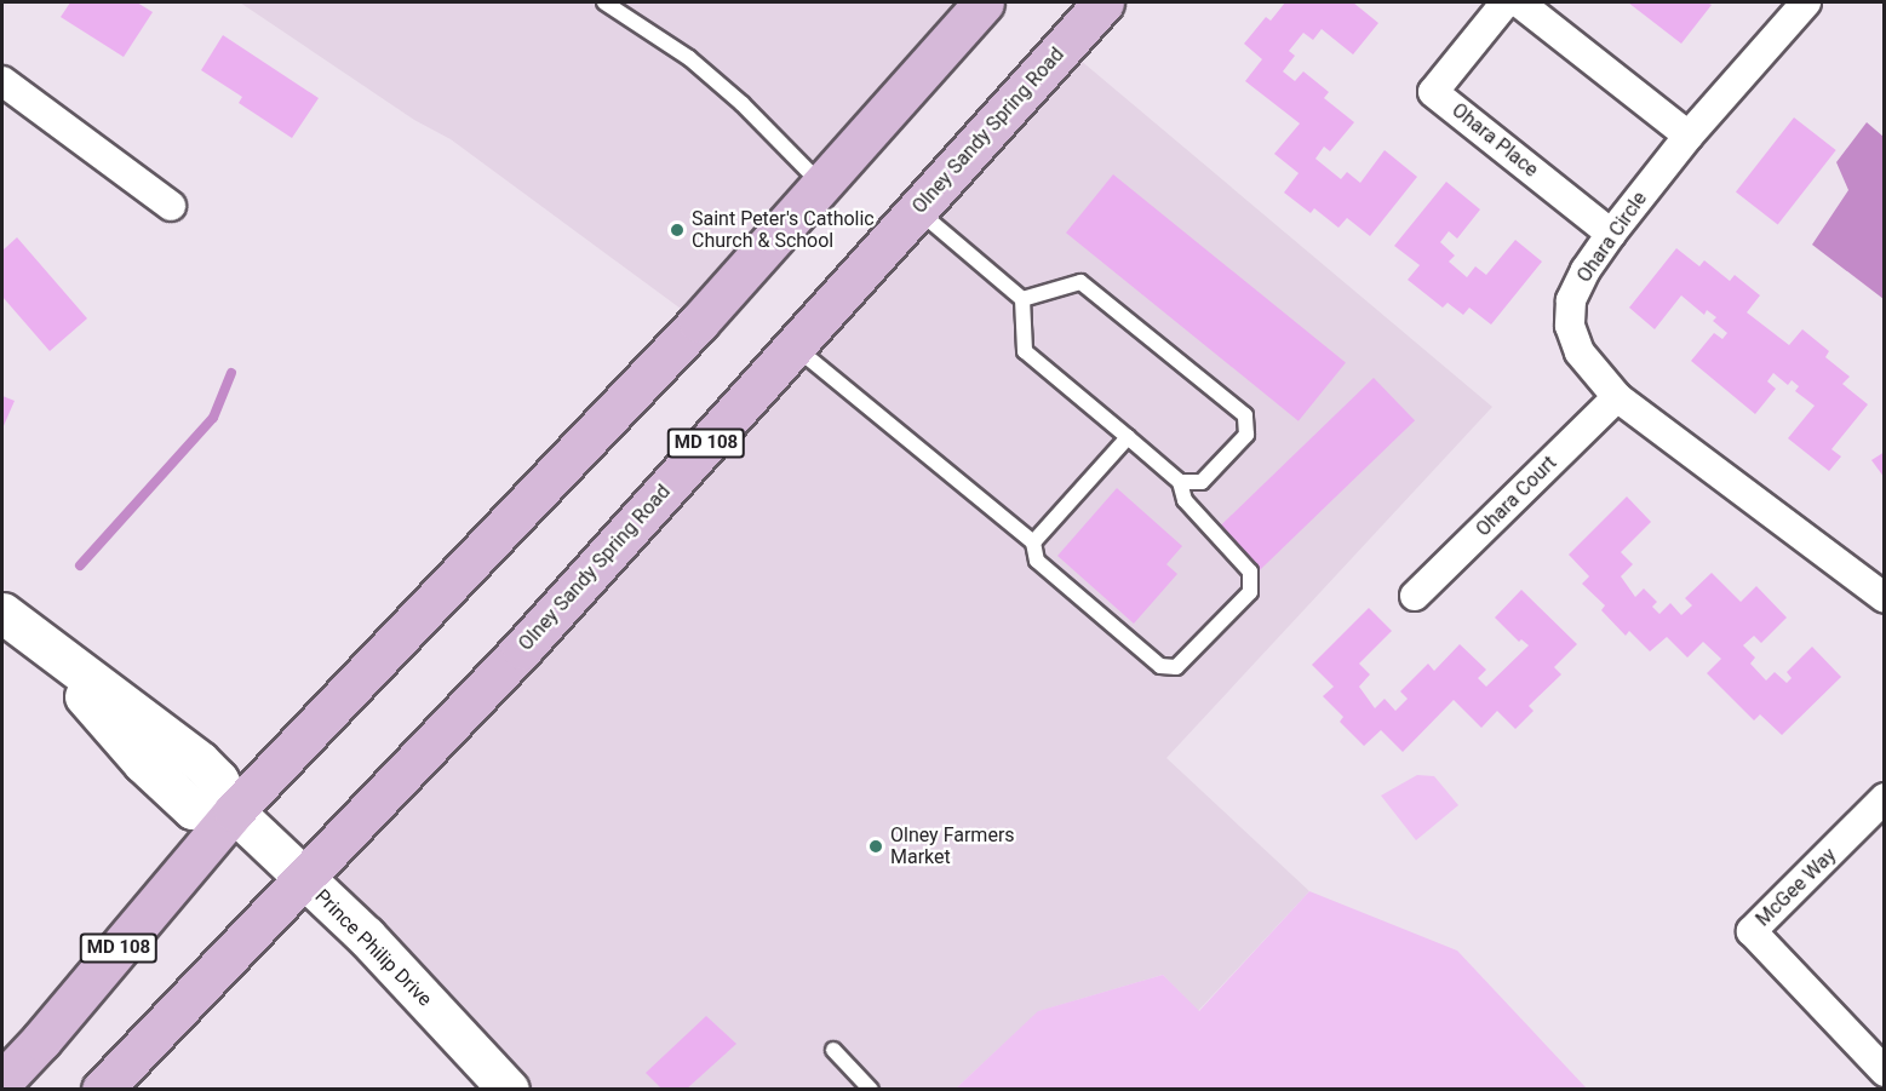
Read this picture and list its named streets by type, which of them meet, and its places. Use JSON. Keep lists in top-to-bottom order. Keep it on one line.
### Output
{"streets":{"main road":["Olney Sandy Spring Road","MD 108"],"street":["Ohara Place","Ohara Circle","Ohara Court","McGee Way","Prince Philip Drive"]},"crossings":[["Olney Sandy Spring Road","Prince Philip Drive"],["Ohara Place","Ohara Circle"],["Ohara Circle","Ohara Court"],["MD 108","Prince Philip Drive"]],"places":["Saint Peter's Catholic Church & School","Olney Farmers Market"]}
